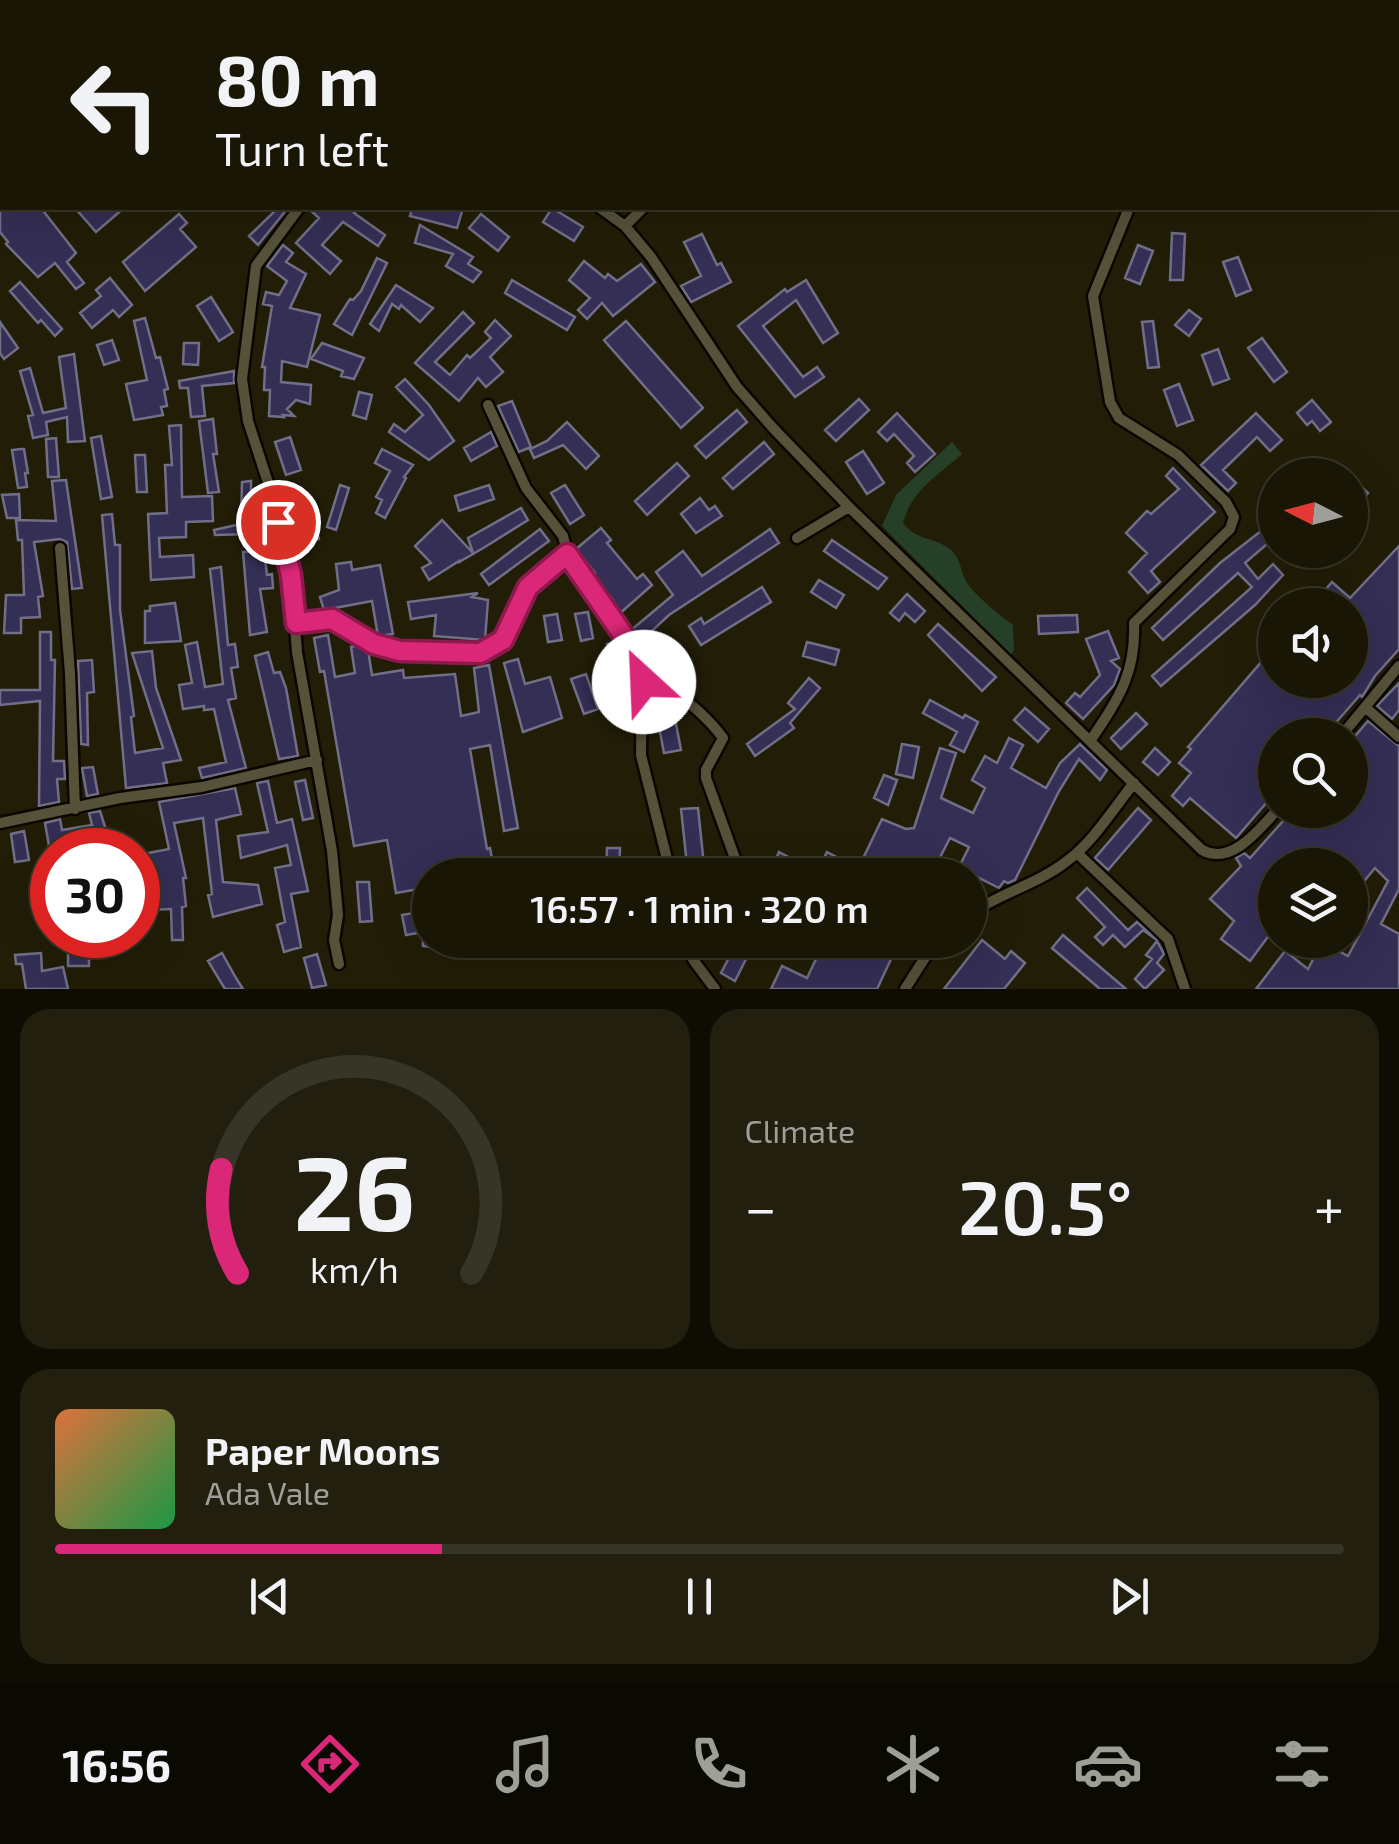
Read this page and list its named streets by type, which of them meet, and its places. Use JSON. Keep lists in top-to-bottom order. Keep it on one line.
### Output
{"north":"left","page":{"turn":["80 m","Turn left"],"limit":"30","trip":"16:57 · 1 min · 320 m","tile":"Climate","heat":["−","20.5°","+"],"song":["Paper Moons","Ada Vale"],"tabs":"16:56","gauge":["26","km/h"]}}
